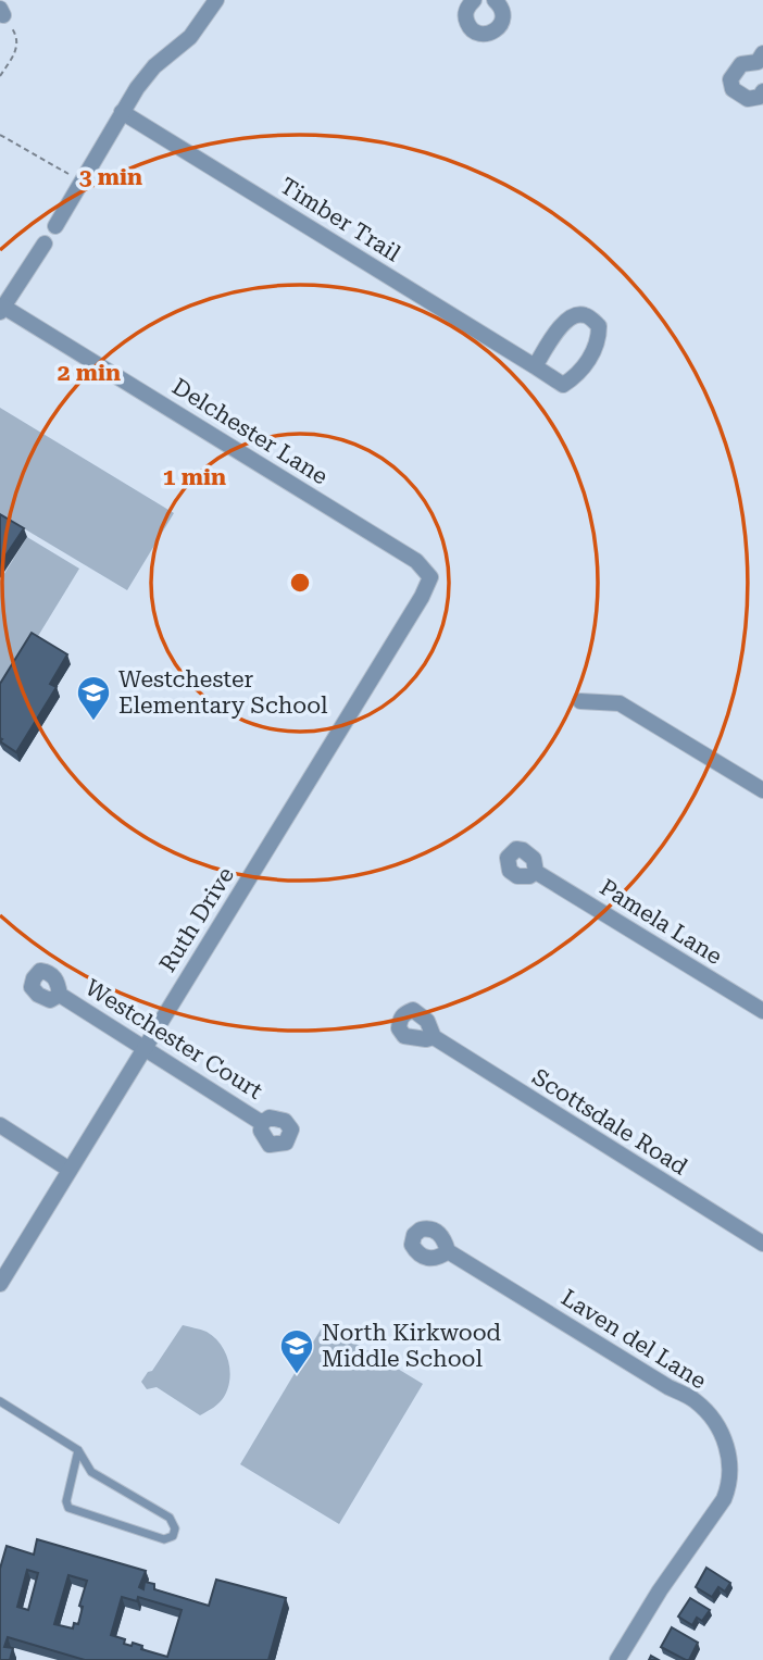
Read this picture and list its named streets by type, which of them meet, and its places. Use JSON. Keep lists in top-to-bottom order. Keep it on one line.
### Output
{"streets":{"street":["Timber Trail","Delchester Lane","Ruth Drive","Pamela Lane","Westchester Court","Scottsdale Road","Laven del Lane"]},"crossings":[["Delchester Lane","Ruth Drive"],["Ruth Drive","Westchester Court"]],"places":{"school or university":["Westchester Elementary School","North Kirkwood Middle School"]},"rings":["3 min","2 min","1 min"]}
